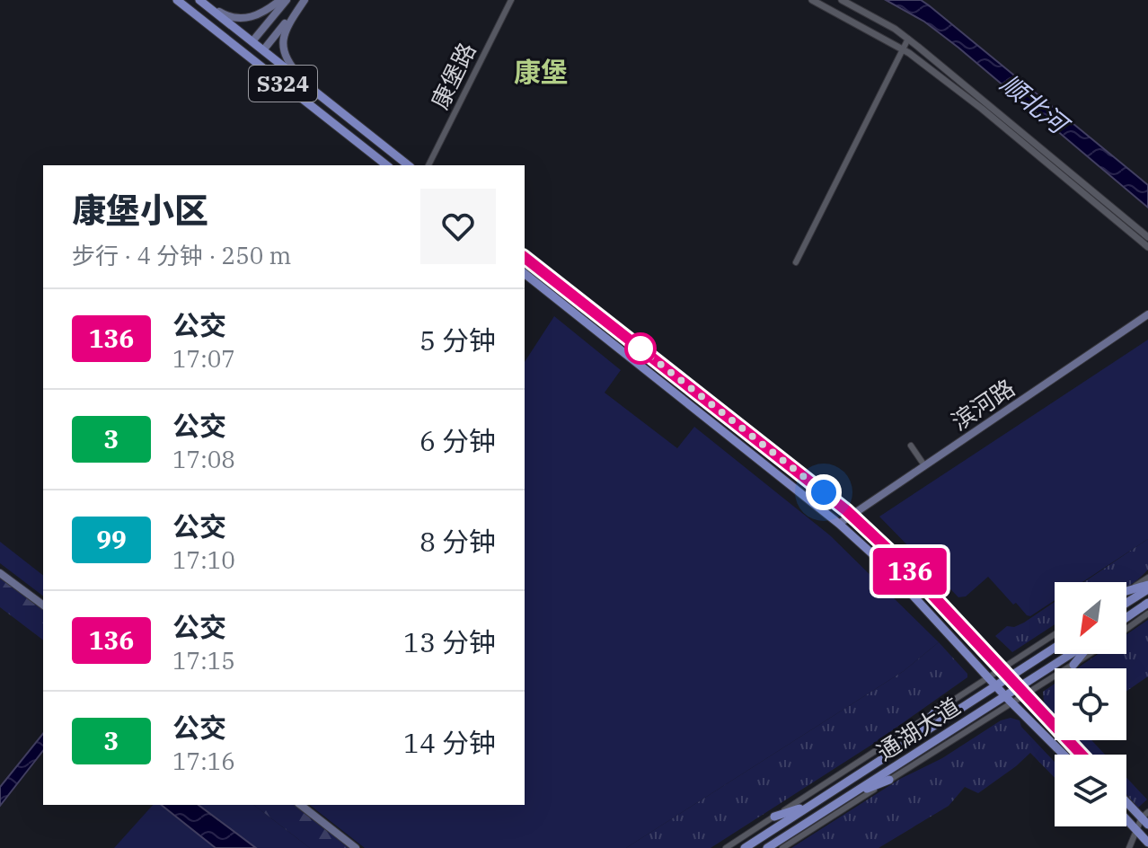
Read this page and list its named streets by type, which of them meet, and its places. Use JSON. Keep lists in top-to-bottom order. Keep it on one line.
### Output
{"streets":{"main road":["S324","滨河路","通湖大道"],"street":["康堡路"]},"districts":["康堡"],"water":["顺北河"],"lines":["bus line 136"],"north":"bottom left","page":{"on_map":"136","heading":["康堡小区","步行 · 4 分钟 · 250 m"],"list":[{"mark":"136","name":"公交","note":"17:07","value":"5 分钟"},{"mark":"3","name":"公交","note":"17:08","value":"6 分钟"},{"mark":"99","name":"公交","note":"17:10","value":"8 分钟"},{"mark":"136","name":"公交","note":"17:15","value":"13 分钟"},{"mark":"3","name":"公交","note":"17:16","value":"14 分钟"}]}}
